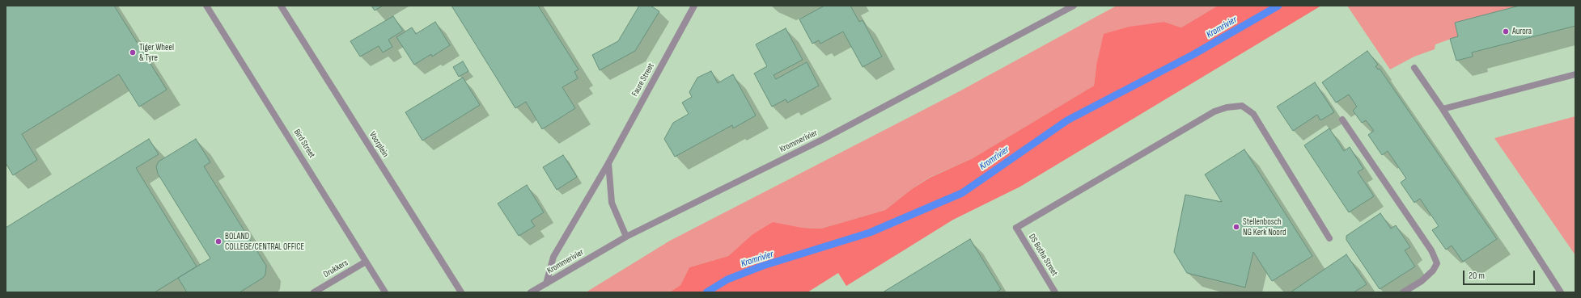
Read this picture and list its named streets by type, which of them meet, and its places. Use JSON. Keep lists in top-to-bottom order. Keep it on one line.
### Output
{"streets":{"street":["Faure Street","Krommerivier","Bird Street","Voorplein","DS Botha Street","Drukkers"]},"crossings":[["Faure Street","Krommerivier"],["Bird Street","Drukkers"]],"water":["Kromrivier"],"places":["Aurora","Tiger Wheel & Tyre","Stellenbosch NG Kerk Noord","BOLAND COLLEGE/CENTRAL OFFICE"],"scale_bar":"20 m"}
